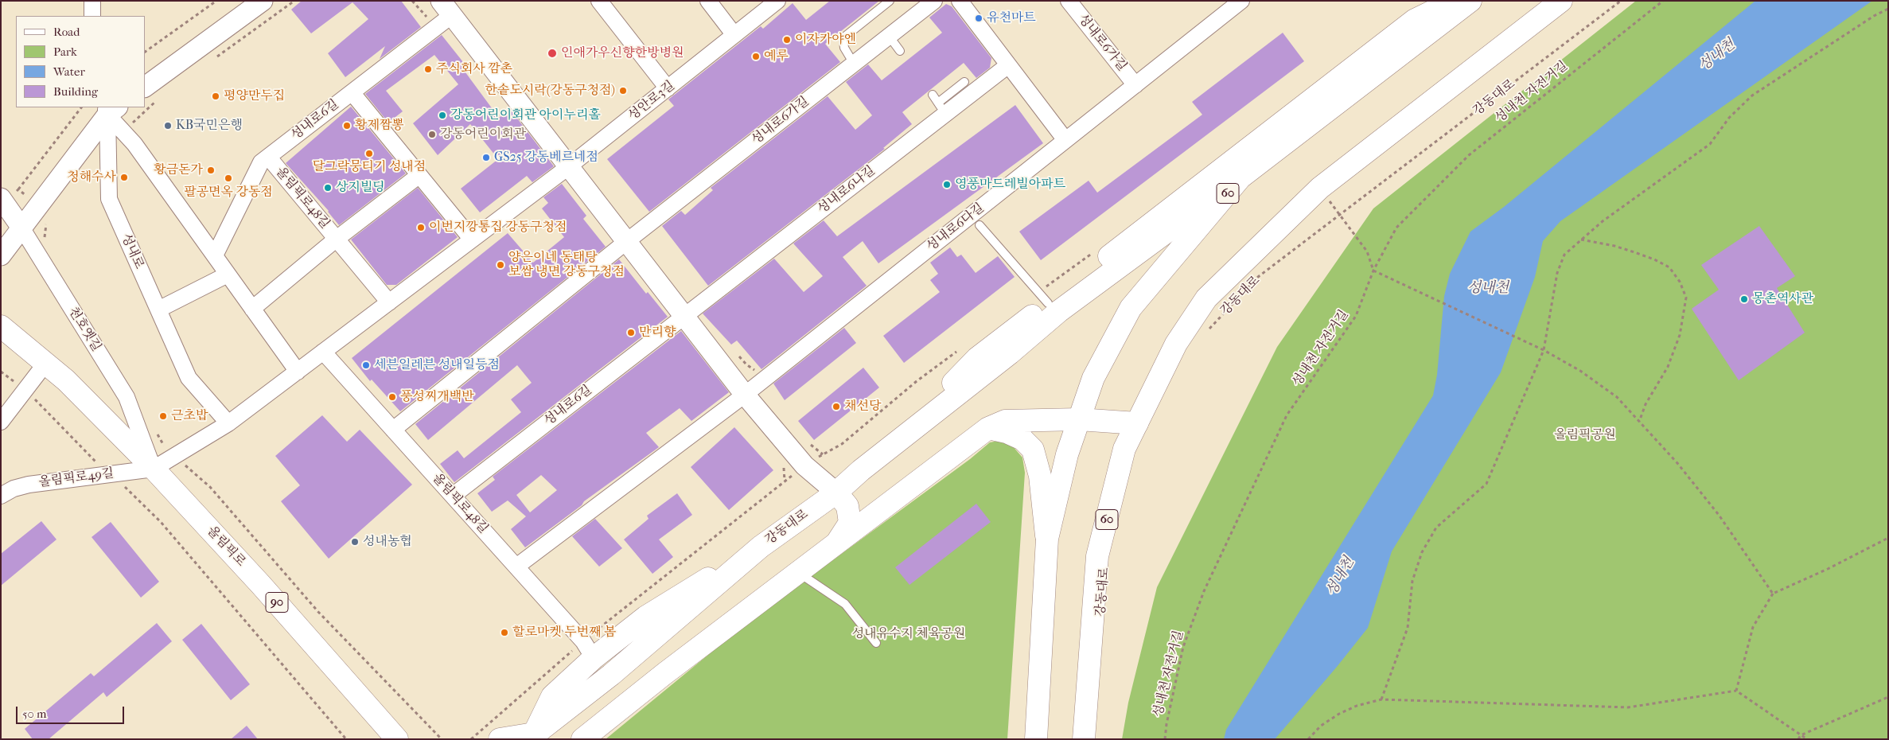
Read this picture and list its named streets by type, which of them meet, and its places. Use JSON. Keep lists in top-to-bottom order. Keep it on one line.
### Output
{"streets":{"main road":["강동대로","60","올림픽로","90"],"street":["성내로6가길","성안로3길","성내로6길","성내로6나길","올림픽로48길","성내로6다길","성내로","천호옛길","올림픽로49길"],"path":["성내천 자전거길"]},"crossings":[["성내로6가길","성내로6길"],["성내로6가길","성내로6다길"],["강동대로","성내로6길"],["성안로3길","성내로6길"],["성내로6길","성내로6나길"],["성내로6길","올림픽로48길"],["성내로6길","성내로6다길"],["천호옛길","올림픽로49길"],["천호옛길","올림픽로"],["올림픽로49길","올림픽로"]],"water":["성내천"],"parks":["올림픽공원","성내유수지 체육공원"],"places":["유천마트","이자카야엔","인애가우신향한방병원","예루","주식회사 깜촌","한솥도시락(강동구청점)","평양만두집","강동어린이회관 아이누리홀","KB국민은행","황제짬뽕","강동어린이회관","달그락뭉티기 성내점","GS25 강동베르네점","황금돈가","청해수사","팔공면옥 강동점","영풍마드레빌아파트","상지빌딩","이번지깡통집 강동구청점","양은이네 동태탕 보쌈 냉면 강동구청점","몽촌역사관","만리향","세븐일레븐 성내일등점","풍성찌개백반","채선당","근초밥","성내농협","할로마켓 두번째 봄"],"legend":["Road","Park","Water","Building"],"scale_bar":"50 m"}
